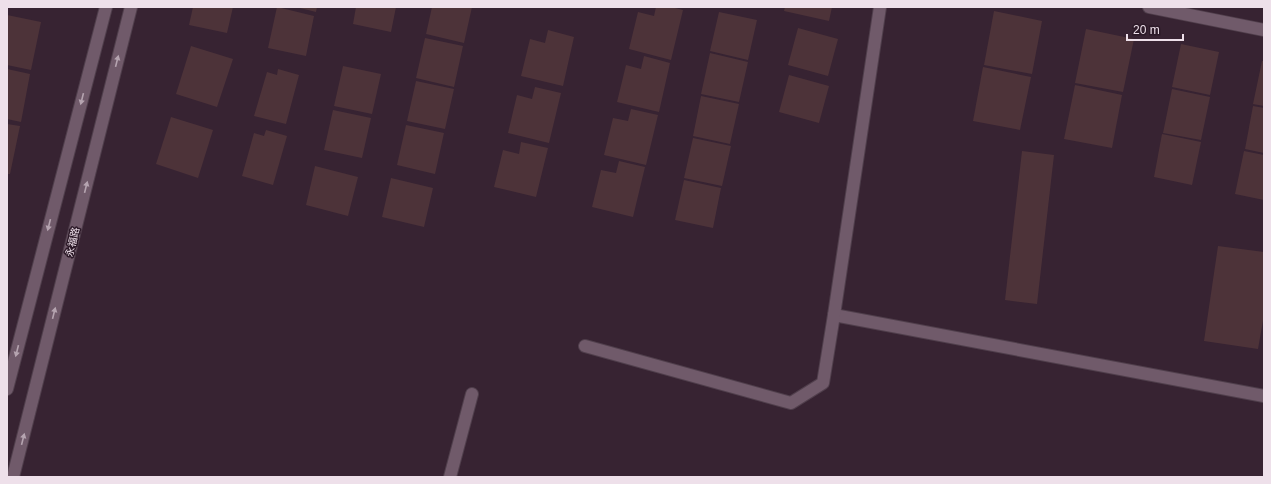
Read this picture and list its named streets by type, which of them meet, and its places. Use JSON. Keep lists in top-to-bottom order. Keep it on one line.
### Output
{"streets":{"street":["永福路"]},"scale_bar":"20 m"}
